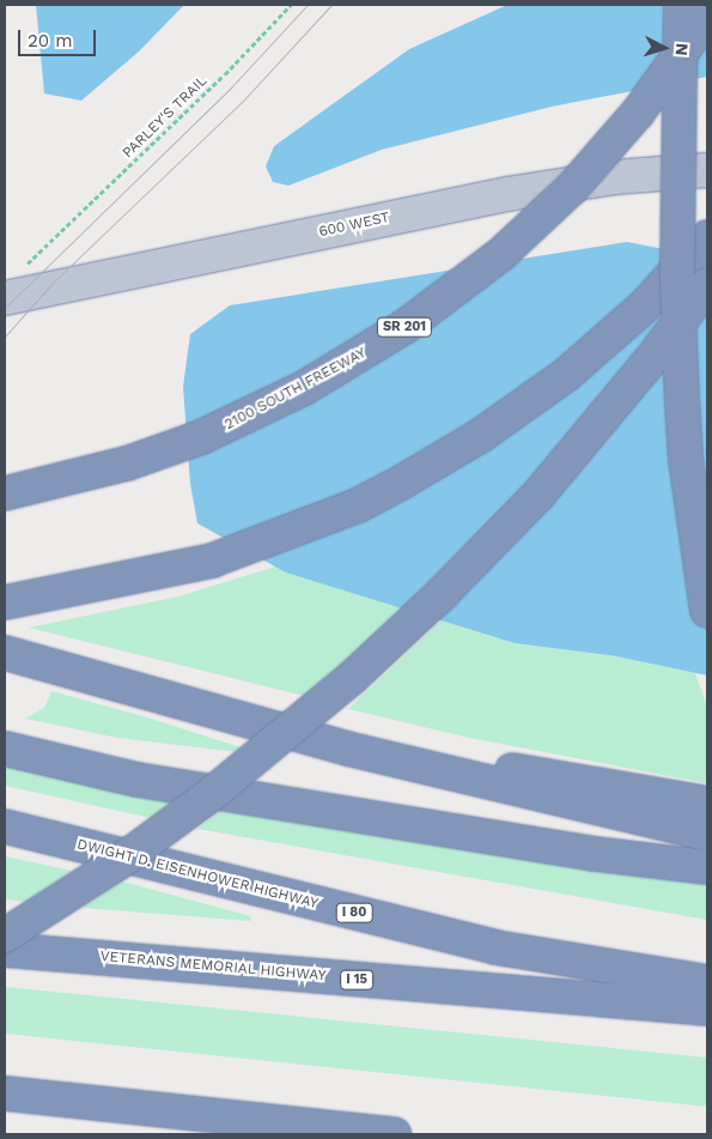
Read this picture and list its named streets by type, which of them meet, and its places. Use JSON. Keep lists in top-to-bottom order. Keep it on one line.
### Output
{"streets":{"highway":["SR 201","2100 SOUTH FREEWAY","DWIGHT D. EISENHOWER HIGHWAY","I 80","VETERANS MEMORIAL HIGHWAY","I 15"],"street":["600 WEST"],"path":["PARLEY'S TRAIL"]},"scale_bar":"20 m","north":"right"}
